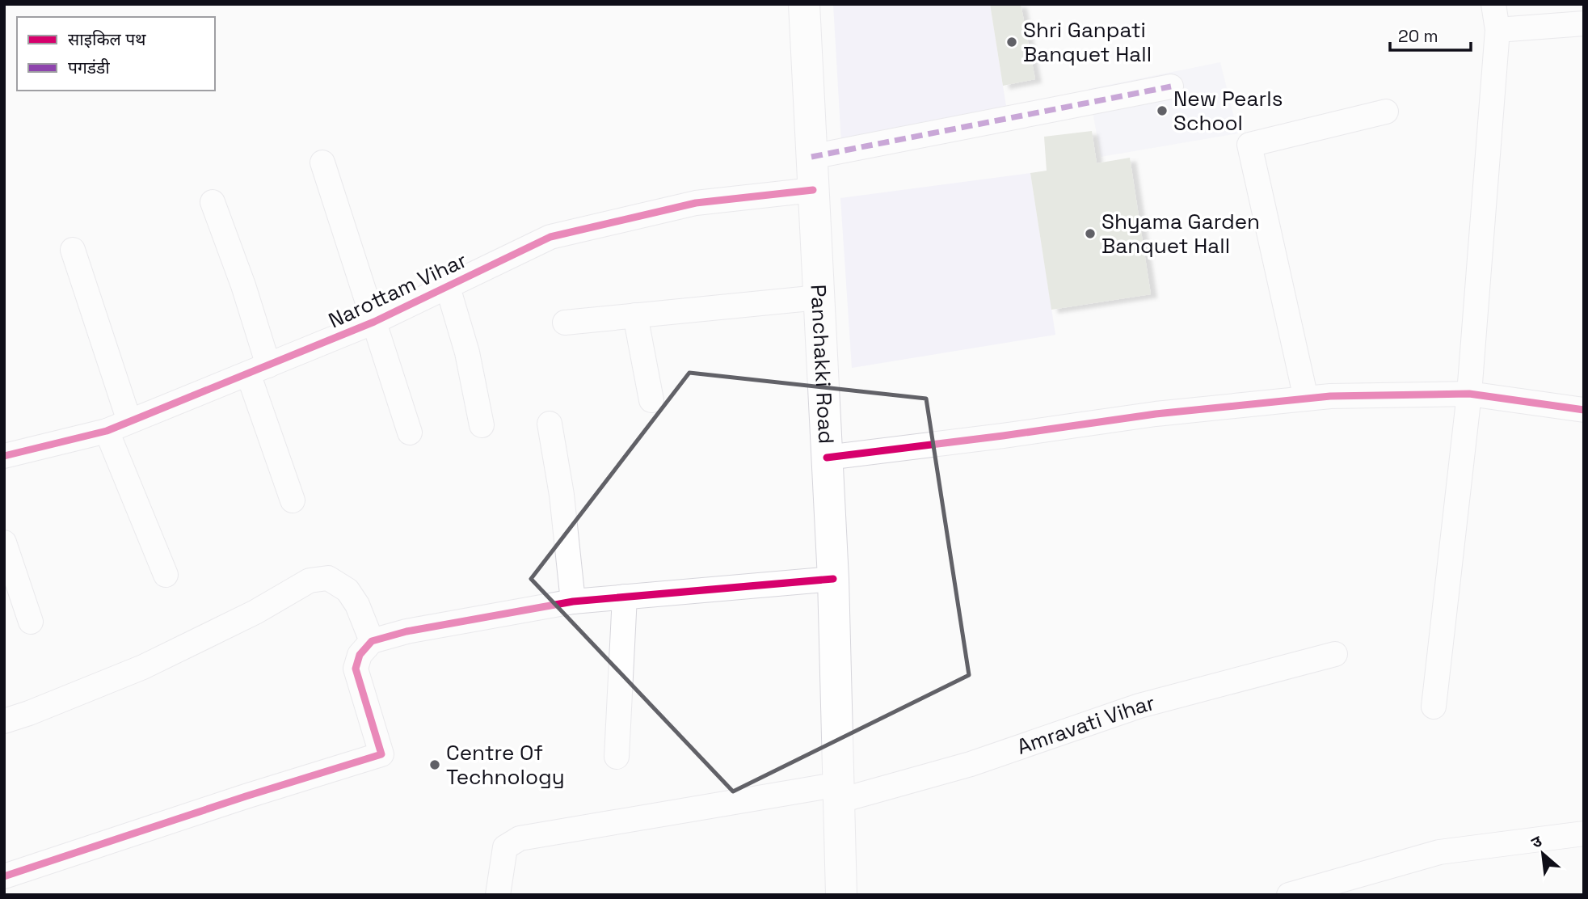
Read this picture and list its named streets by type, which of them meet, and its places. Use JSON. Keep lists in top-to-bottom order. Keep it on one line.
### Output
{"streets":{"main road":["Panchakki Road"],"street":["Narottam Vihar","Amravati Vihar"]},"crossings":[["Narottam Vihar","Panchakki Road"],["Panchakki Road","Amravati Vihar"]],"places":["Shri Ganpati Banquet Hall","New Pearls School","Shyama Garden Banquet Hall","Centre Of Technology"],"legend":["साइकिल पथ","पगडंडी"],"scale_bar":"20 m","north":"top left"}
